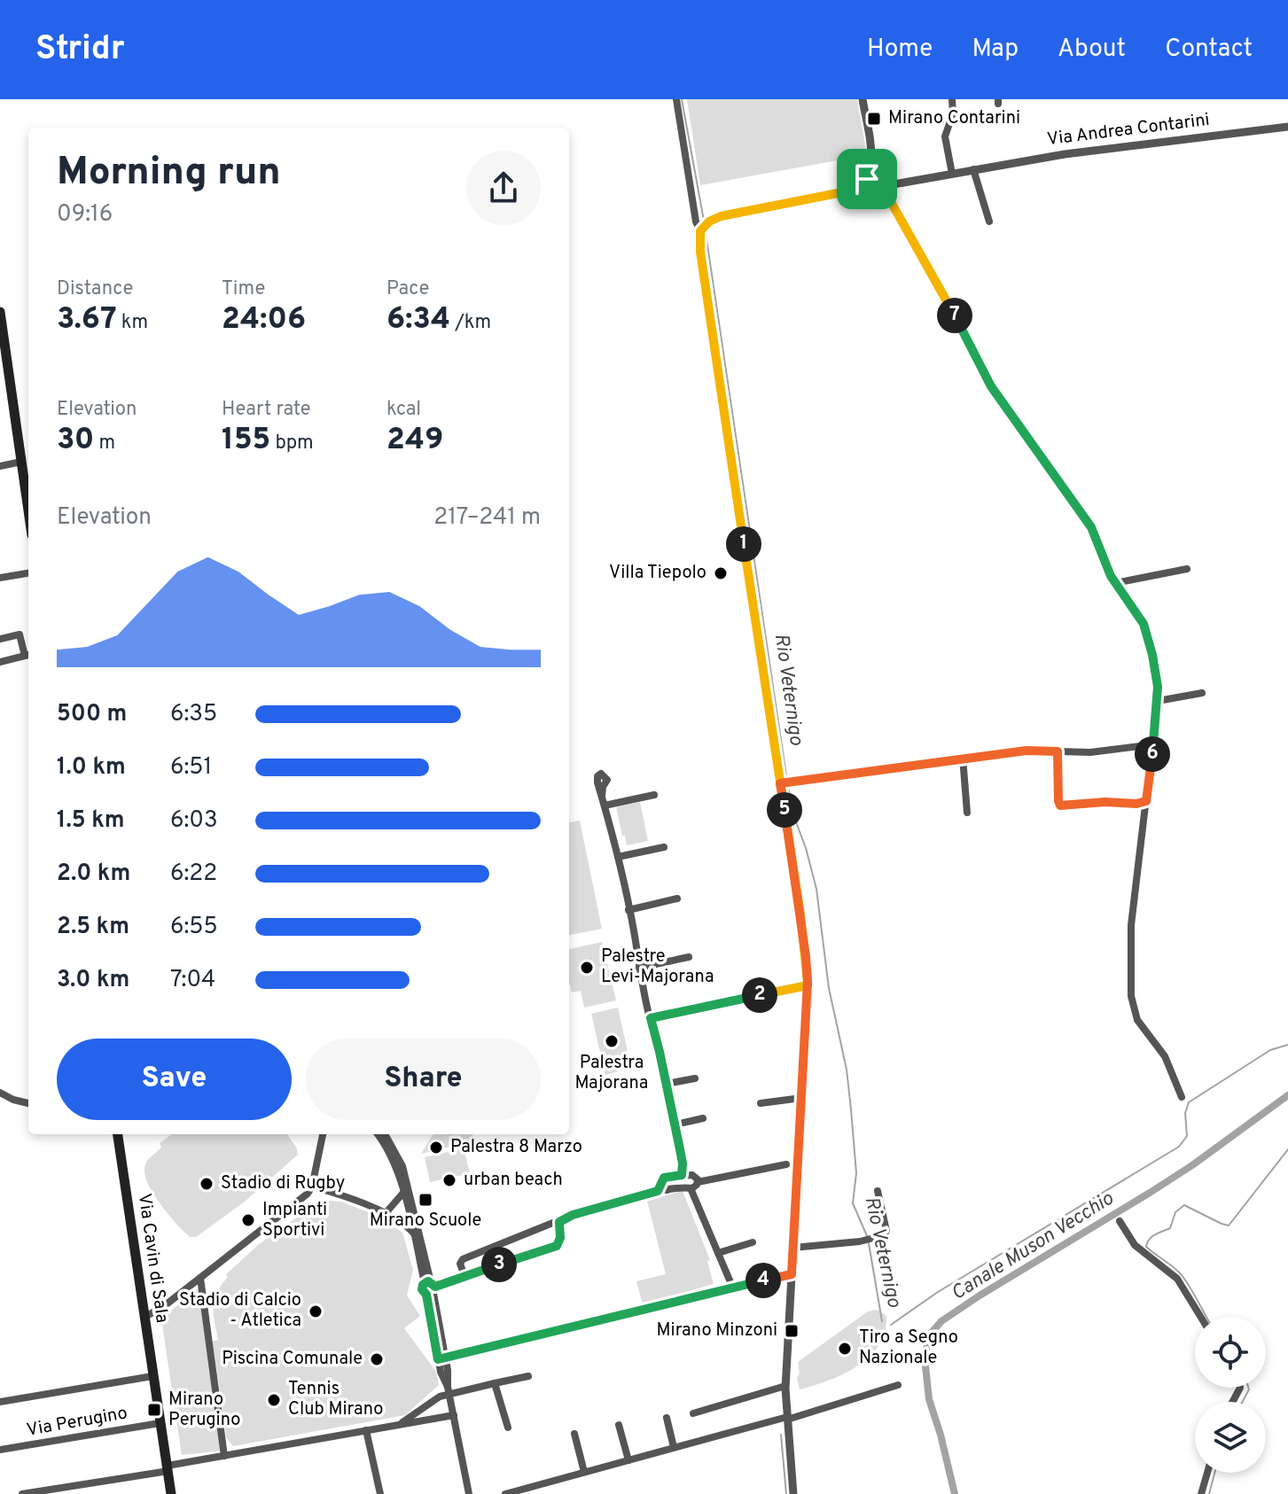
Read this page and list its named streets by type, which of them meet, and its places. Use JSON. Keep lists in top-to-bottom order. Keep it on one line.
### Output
{"streets":{"main road":["Via Cavin di Sala"],"street":["Via Andrea Contarini","Via Perugino"]},"crossings":[["Via Cavin di Sala","Via Perugino"]],"water":["Rio Veternigo","Canale Muson Vecchio"],"places":{"transit":["Mirano Contarini","Mirano Scuole","Mirano Minzoni","Mirano Perugino"],"other":["Villa Tiepolo","Palestre Levi-Majorana","Palestra Majorana","Palestra 8 Marzo","urban beach","Stadio di Rugby","Impianti Sportivi","Stadio di Calcio - Atletica","Tiro a Segno Nazionale","Piscina Comunale","Tennis Club Mirano"]},"page":{"header":"Stridr","nav":["Home","Map","About","Contact"],"heading":["Morning run","09:16"],"stats":[["Distance","3.67 km"],["Time","24:06"],["Pace","6:34 /km"],["Elevation","30 m"],["Heart rate","155 bpm"],["kcal","249"]],"pins":["7","1","6","5","2","3","4"],"chart":["Elevation","217–241 m"],"list":[{"name":"500 m","note":"6:35"},{"name":"1.0 km","note":"6:51"},{"name":"1.5 km","note":"6:03"},{"name":"2.0 km","note":"6:22"},{"name":"2.5 km","note":"6:55"},{"name":"3.0 km","note":"7:04"}],"buttons":["Save","Share"]}}
